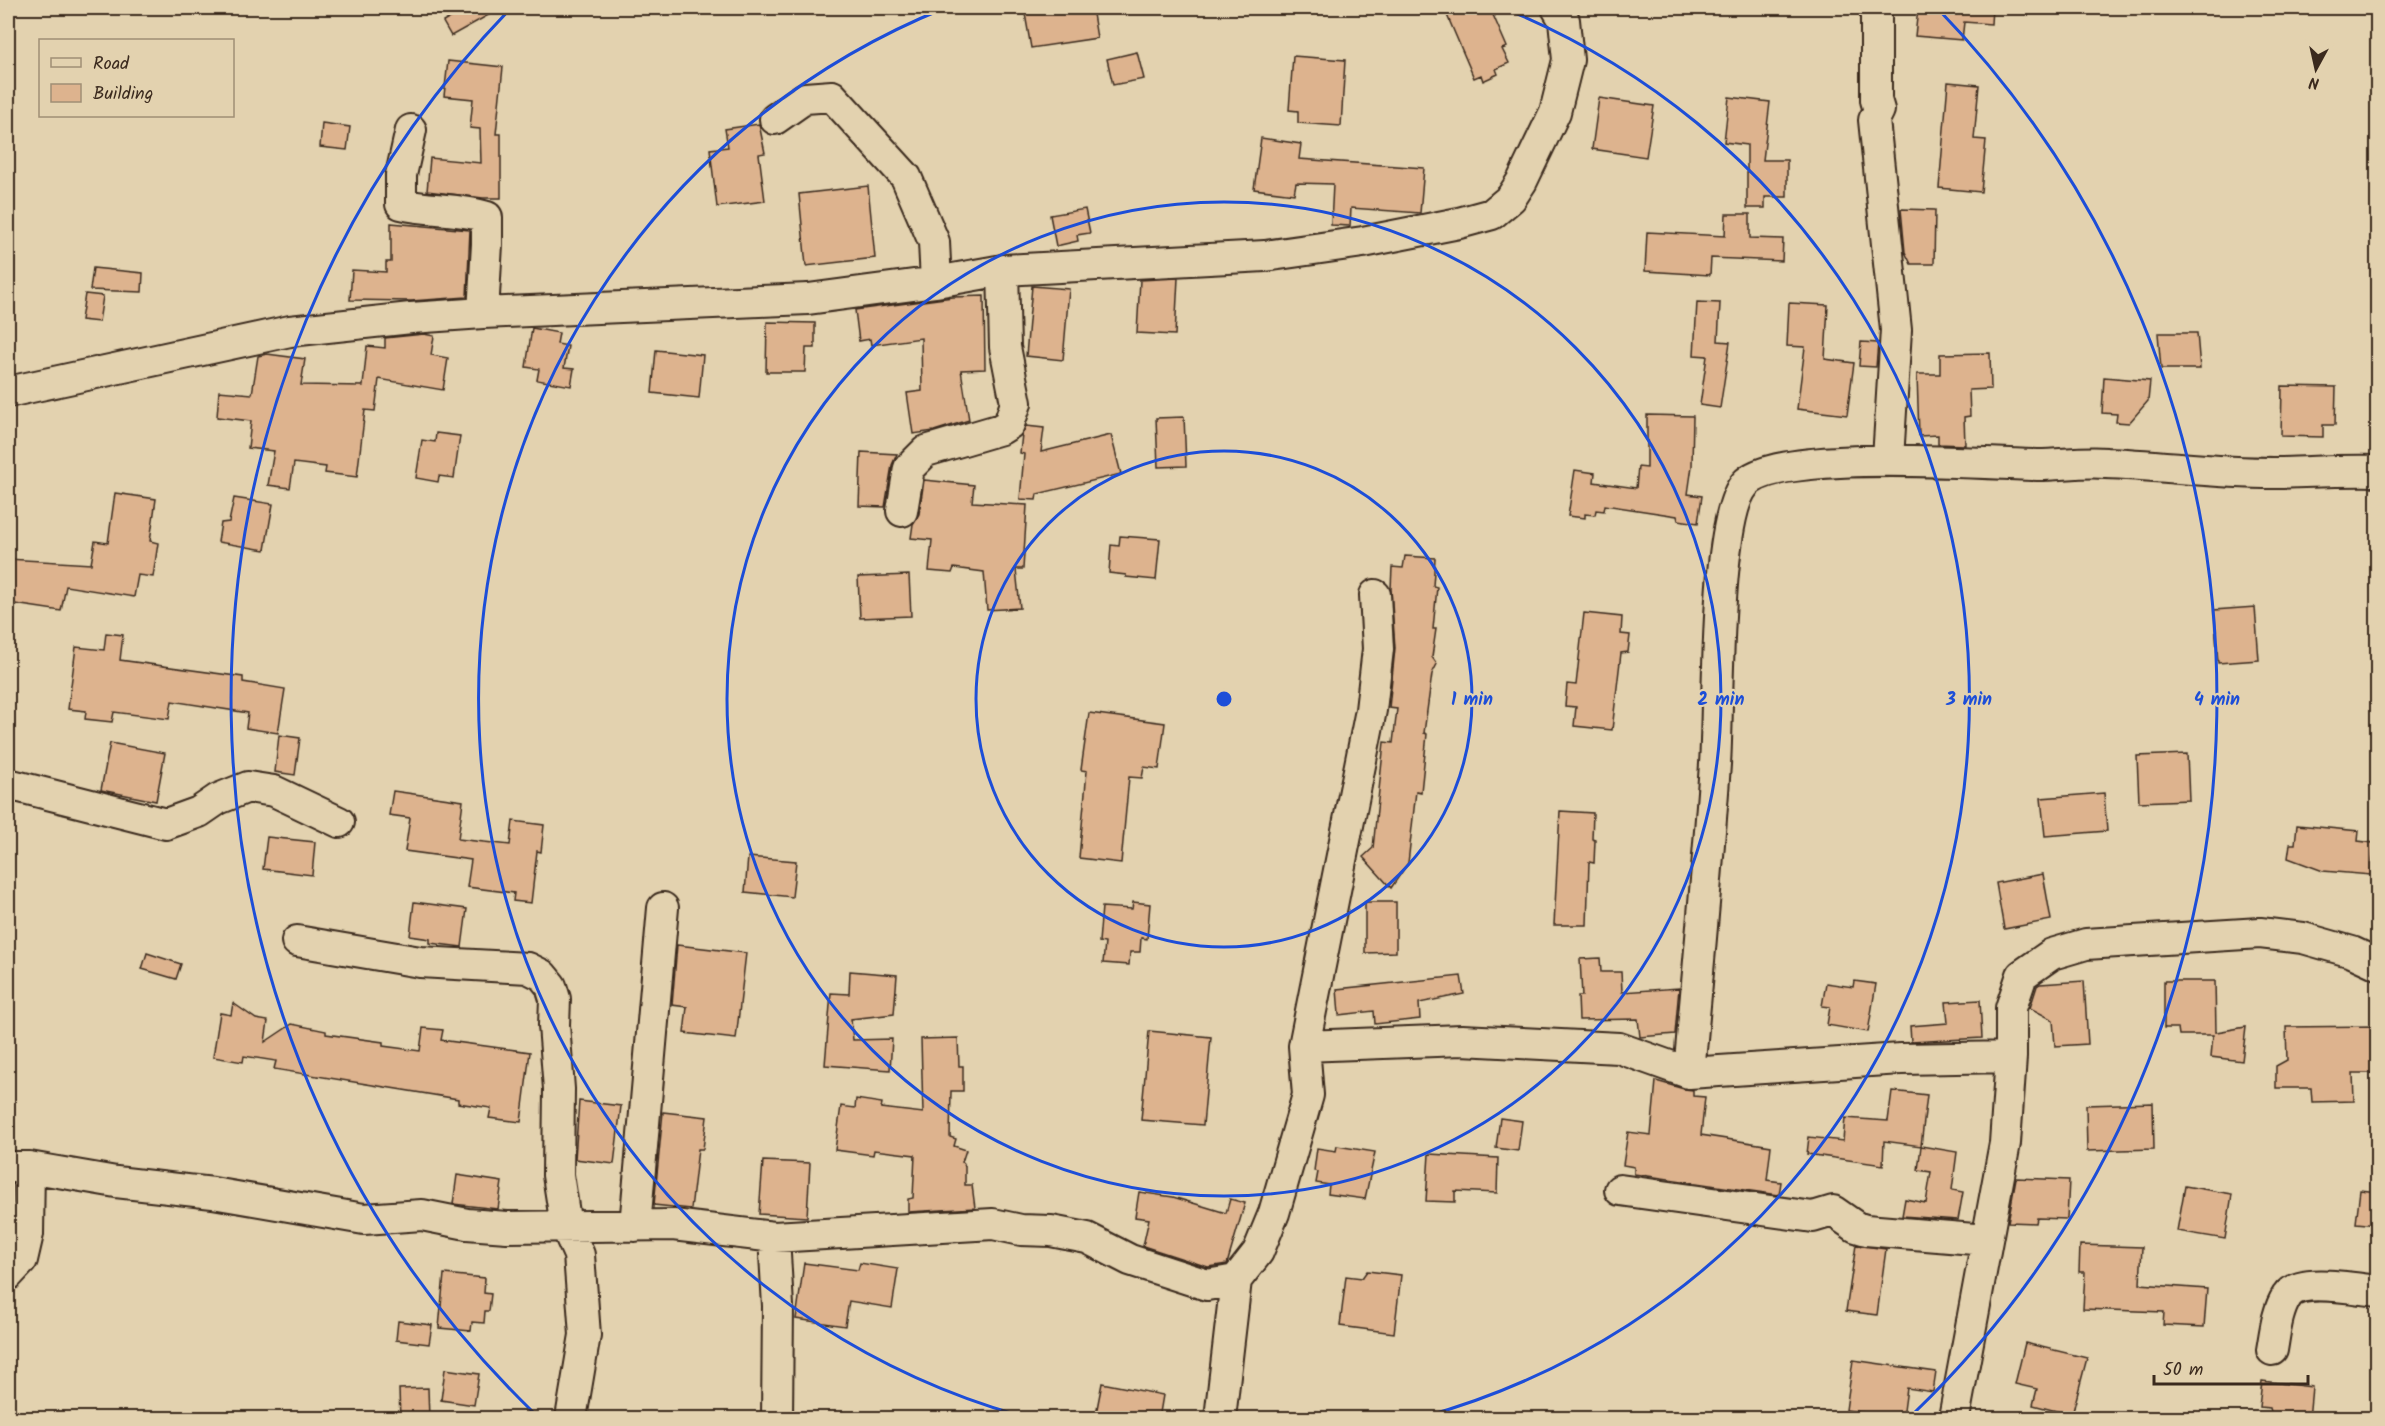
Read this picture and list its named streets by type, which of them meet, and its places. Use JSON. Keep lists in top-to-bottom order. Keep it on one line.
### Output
{"legend":["Road","Building"],"scale_bar":"50 m","north":"bottom","rings":["1 min","2 min","3 min","4 min"]}
